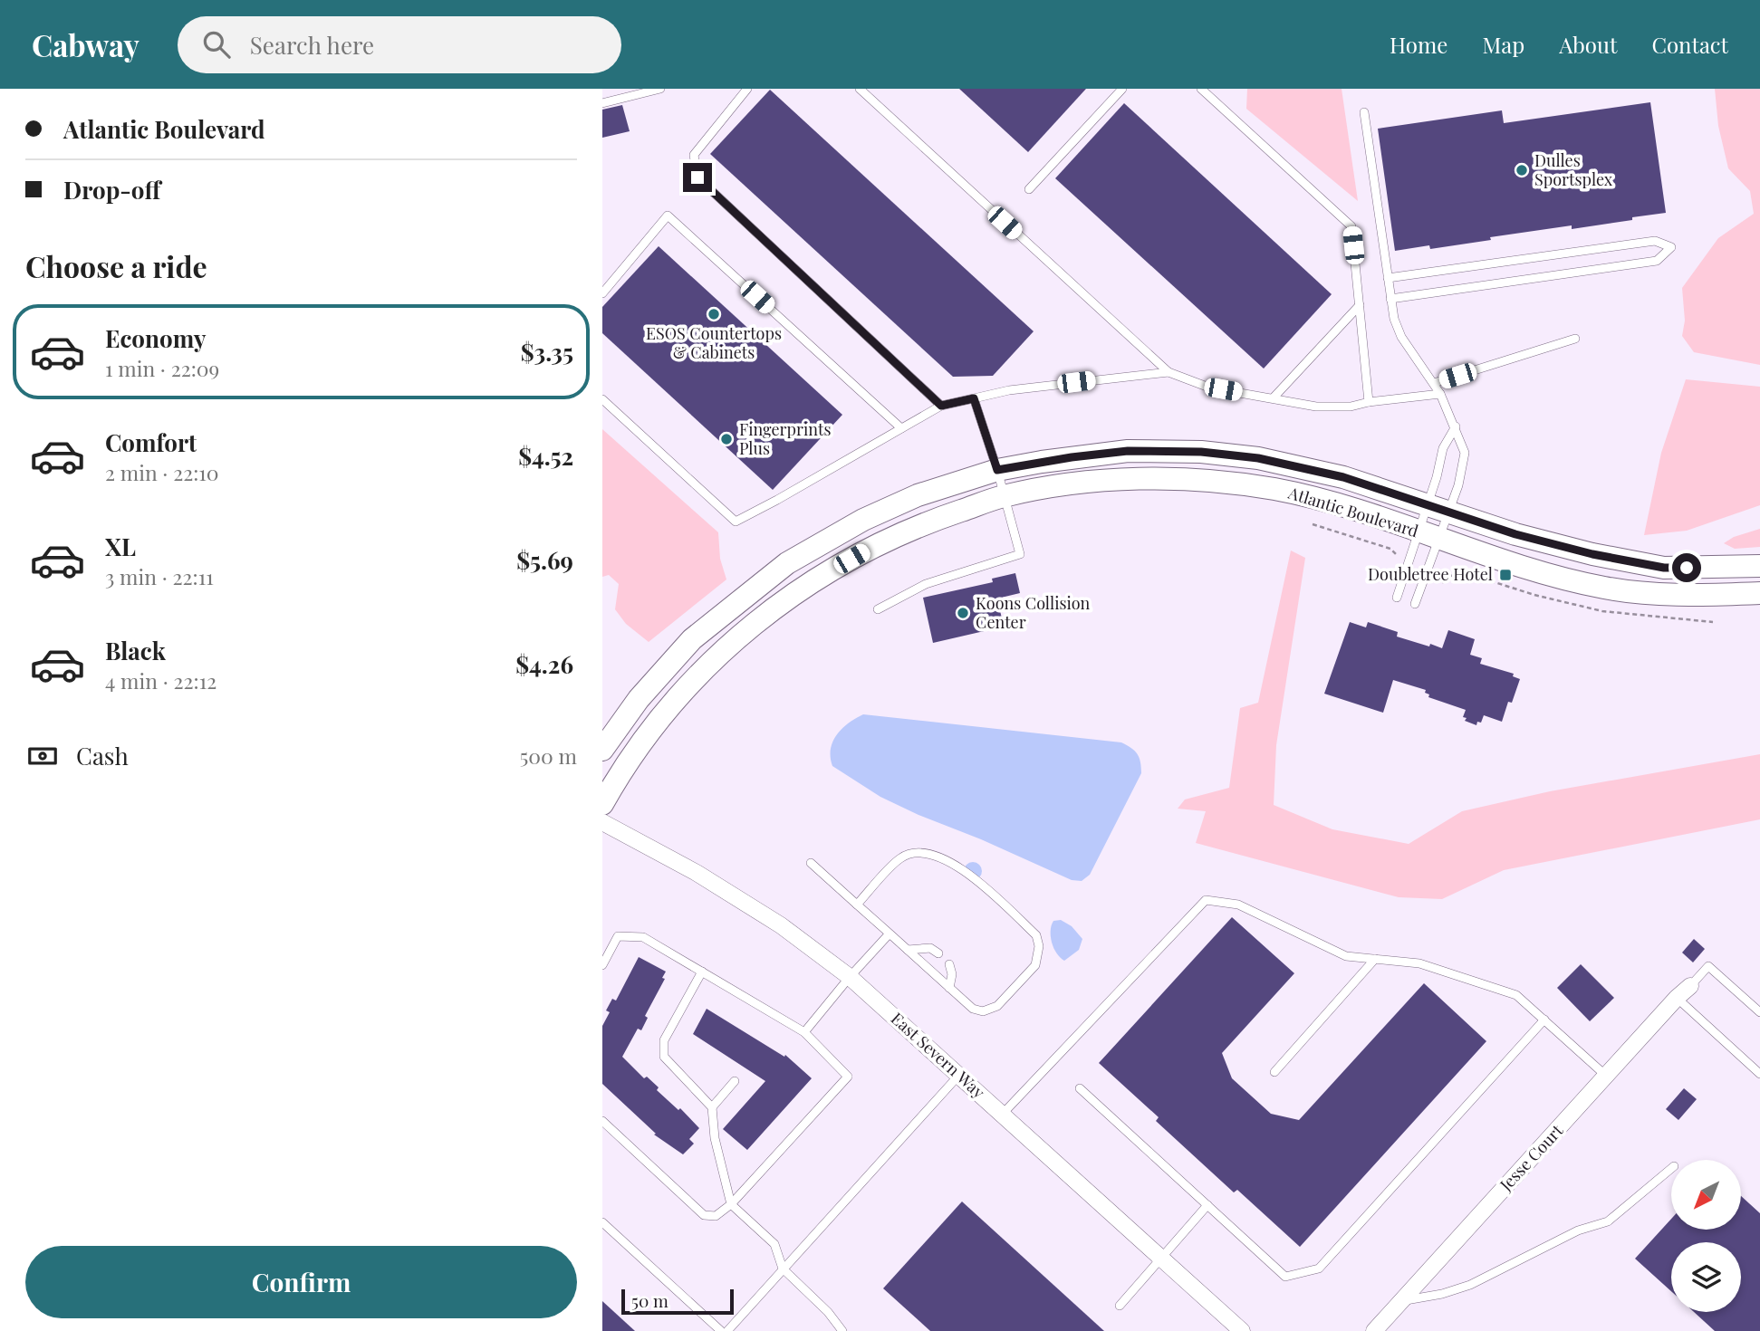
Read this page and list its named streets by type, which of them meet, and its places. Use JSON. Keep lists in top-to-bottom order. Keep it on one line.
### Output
{"streets":{"main road":["Atlantic Boulevard"],"street":["East Severn Way","Jesse Court"]},"places":{"other":["Dulles Sportsplex","ESOS Countertops & Cabinets","Fingerprints Plus","Koons Collision Center"],"transit":["Doubletree Hotel"]},"scale_bar":"50 m","north":"bottom left","page":{"header":"Cabway","search":"Search here","nav":["Home","Map","About","Contact"],"banner":["Atlantic Boulevard","Drop-off"],"heading":"Choose a ride","list":[{"name":"Economy","note":"1 min · 22:09","value":"$3.35"},{"name":"Comfort","note":"2 min · 22:10","value":"$4.52"},{"name":"XL","note":"3 min · 22:11","value":"$5.69"},{"name":"Black","note":"4 min · 22:12","value":"$4.26"}],"pay":["Cash","500 m"],"buttons":"Confirm","scale":"50 m"}}
